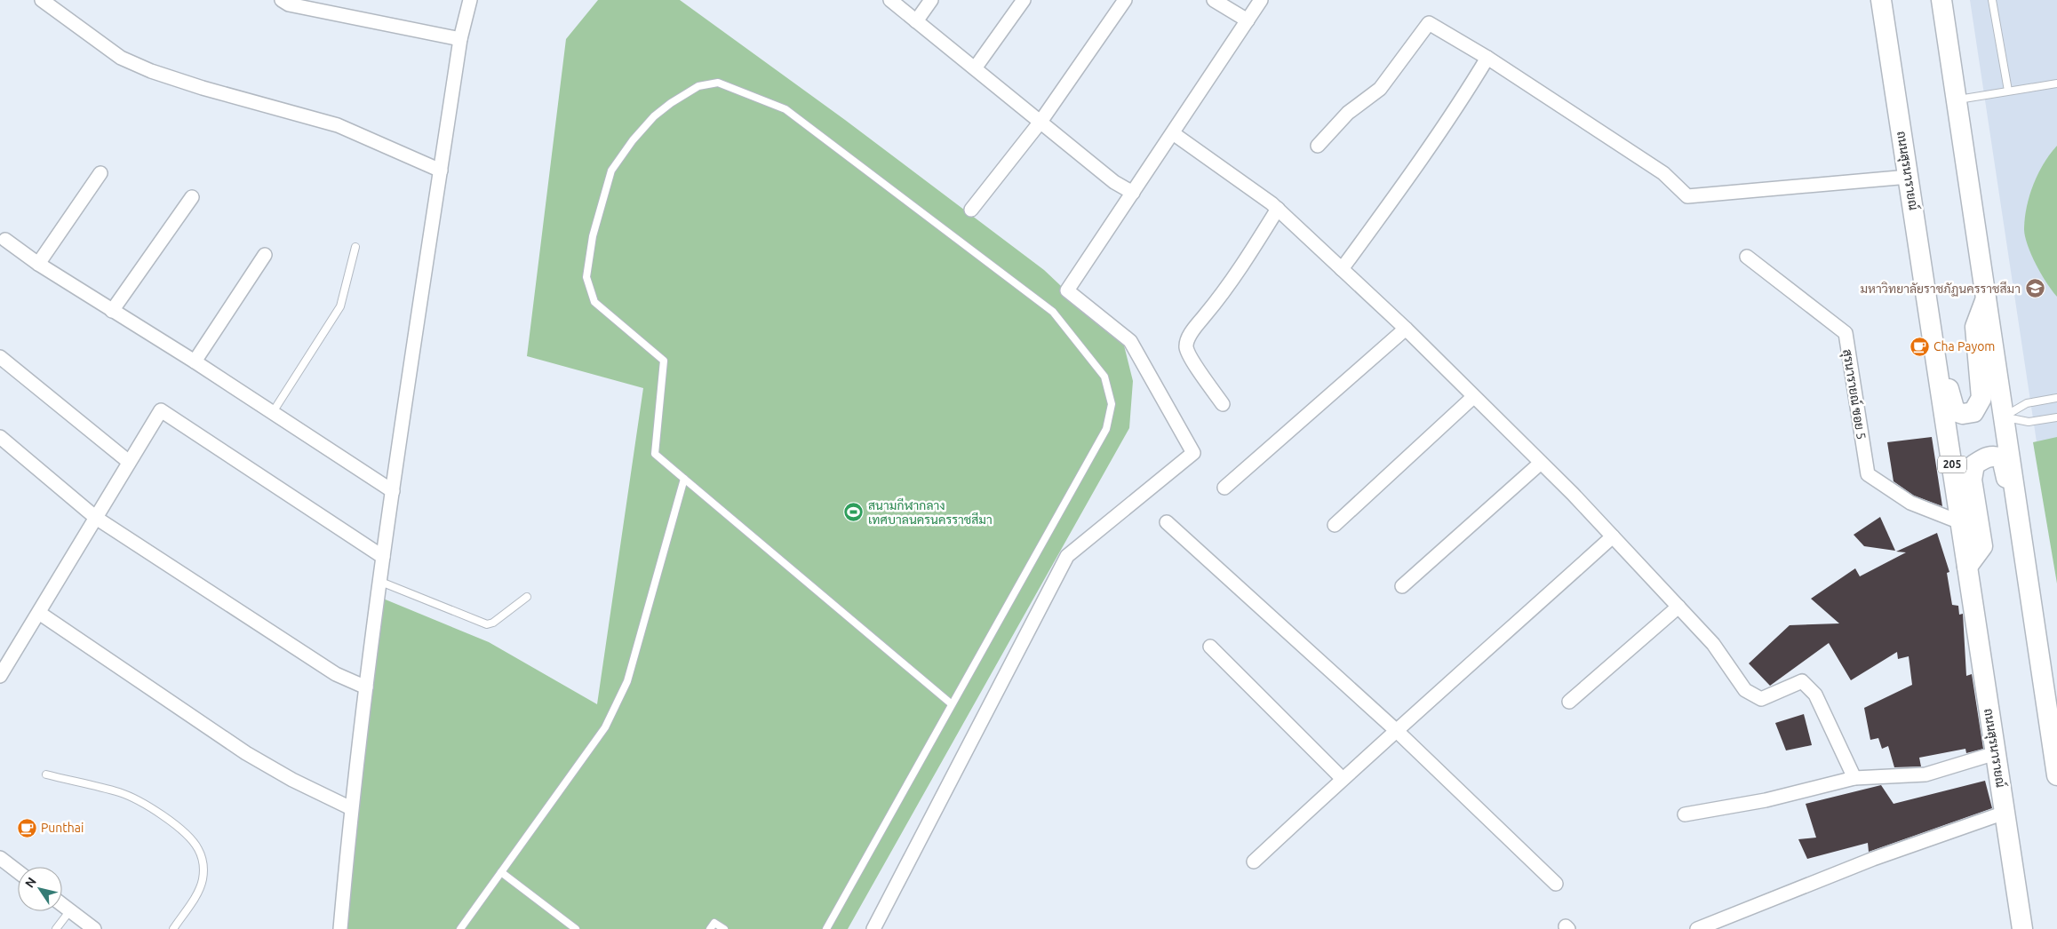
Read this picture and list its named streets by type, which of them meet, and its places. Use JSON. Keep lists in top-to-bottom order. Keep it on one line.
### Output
{"streets":{"main road":["ถนนสุรนารายณ์","205"],"street":["สุรนารายณ์ ซอย 5"]},"crossings":[["ถนนสุรนารายณ์","สุรนารายณ์ ซอย 5"]],"places":{"school or university":["มหาวิทยาลัยราชภัฏนครราชสีมา"],"cafe":["Cha Payom","Punthai"],"sports":["สนามกีฬากลาง เทศบาลนครนครราชสีมา"]},"north":"top left"}
